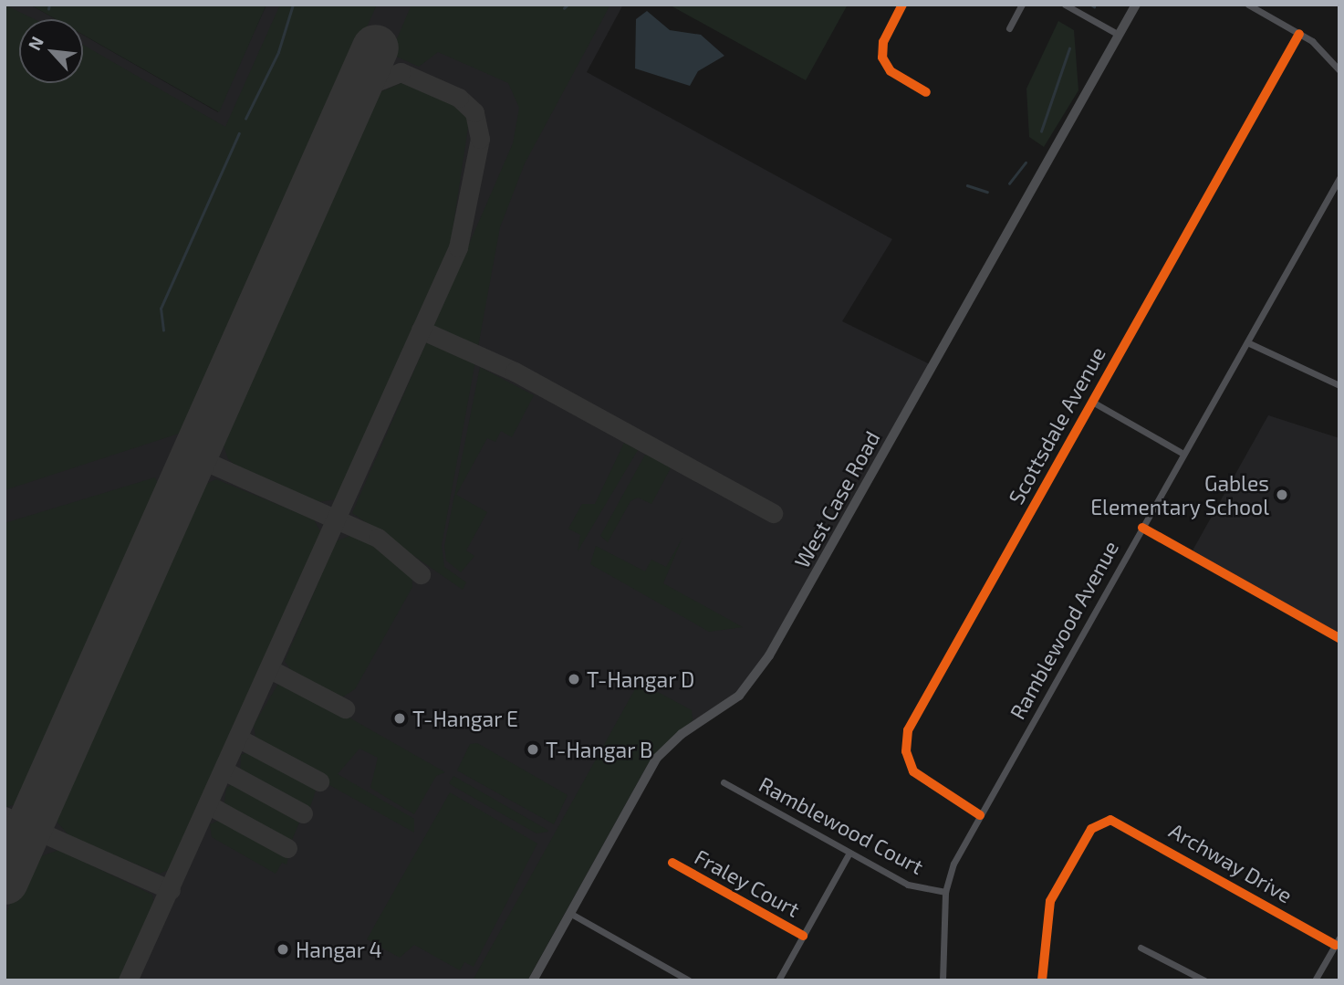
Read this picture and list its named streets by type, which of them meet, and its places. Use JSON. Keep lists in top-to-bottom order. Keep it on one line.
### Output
{"streets":{"main road":["West Case Road"],"street":["Scottsdale Avenue","Ramblewood Avenue","Ramblewood Court","Archway Drive","Fraley Court"]},"crossings":[["Scottsdale Avenue","Ramblewood Avenue"],["Ramblewood Avenue","Ramblewood Court"]],"places":["Gables Elementary School","T-Hangar D","T-Hangar E","T-Hangar B","Hangar 4"],"north":"top left"}
